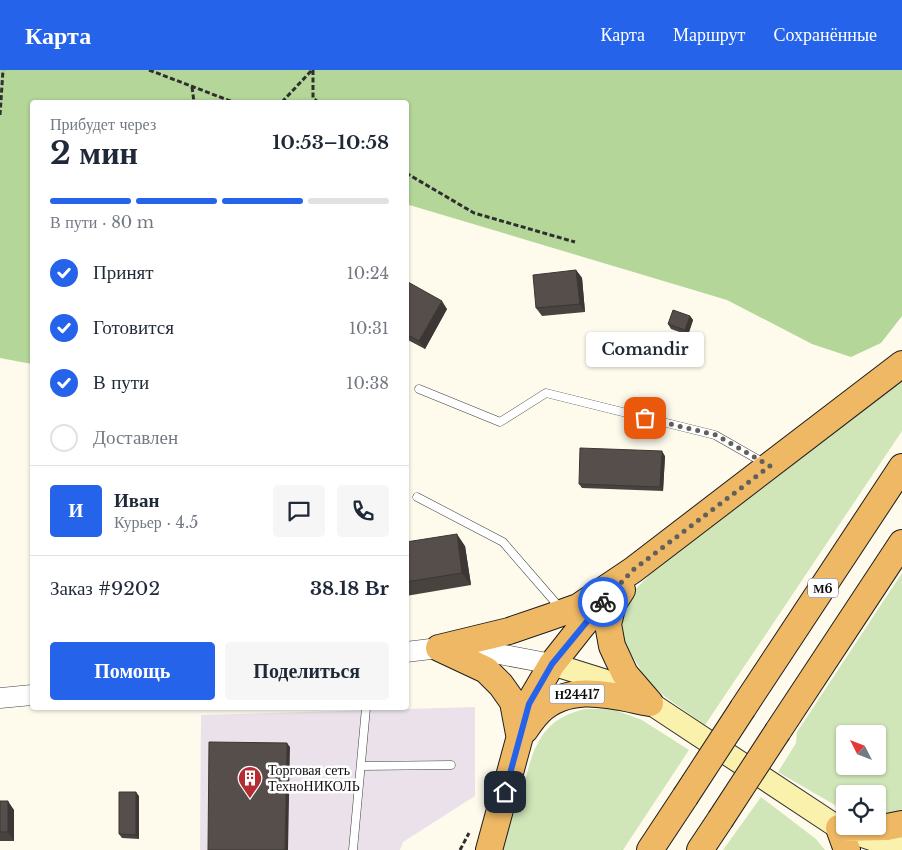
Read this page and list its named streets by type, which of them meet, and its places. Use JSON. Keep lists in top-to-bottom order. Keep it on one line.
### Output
{"streets":{"highway":["М6","Н24417"]},"places":{"other":["Comandir"],"building":["Торговая сеть ТехноНИКОЛЬ"]},"north":"top left","page":{"header":"Карта","nav":["Карта","Маршрут","Сохранённые"],"heading":["2 мин","Прибудет через","10:53–10:58"],"panel":["Иван","Курьер · 4.5","Заказ #9202","38.18 Br"],"bar":"В пути · 80 m","list":[["Принят","10:24"],["Готовится","10:31"],["В пути","10:38"],"Доставлен"],"bubble":"Comandir","round":"И","buttons":["Помощь","Поделиться"]}}
